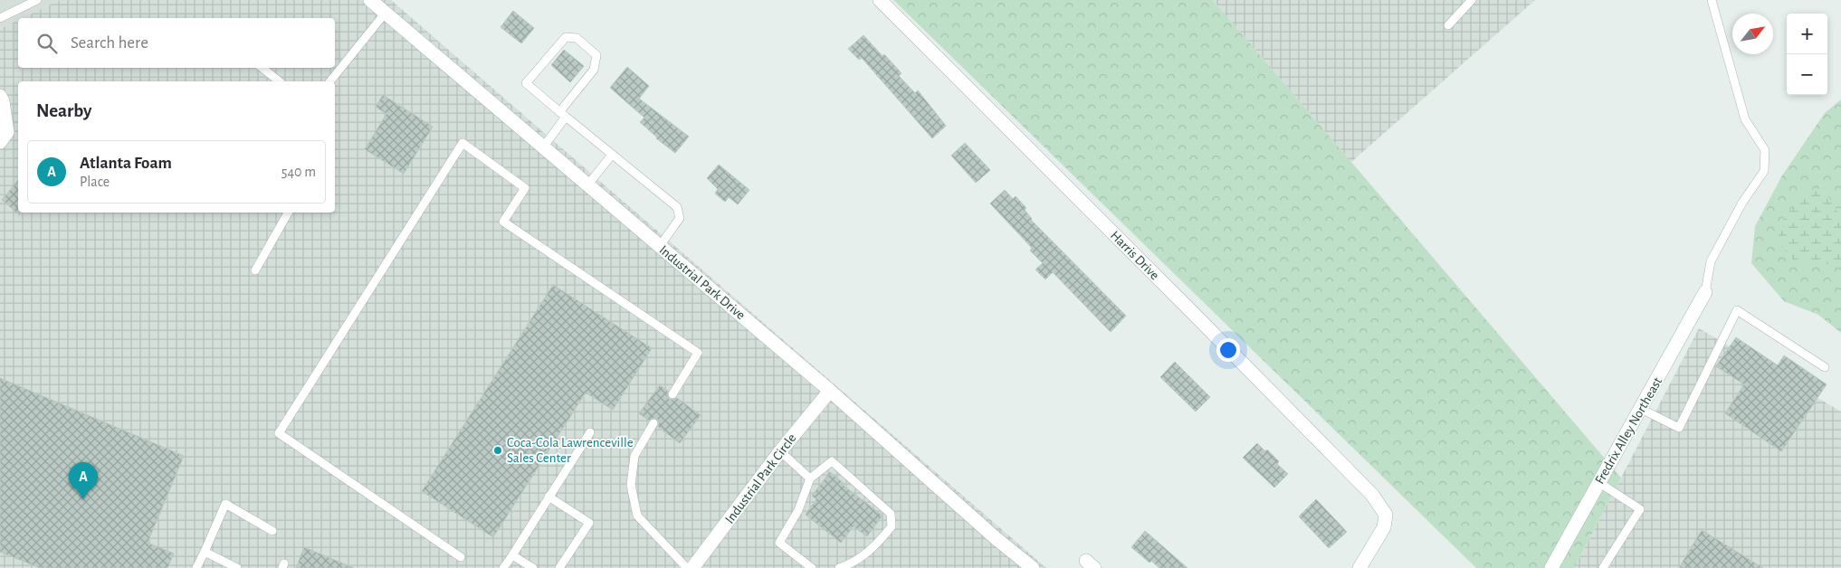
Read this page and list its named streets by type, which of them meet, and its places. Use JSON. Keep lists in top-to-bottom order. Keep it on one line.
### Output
{"streets":{"street":["Harris Drive","Industrial Park Drive","Fredrix Alley Northeast","Industrial Park Circle"]},"crossings":[["Industrial Park Drive","Industrial Park Circle"]],"places":["Coca-Cola Lawrenceville Sales Center"],"north":"top right","page":{"map_buttons":["+","−"],"search":"Search here","heading":"Nearby","list":[{"mark":"A","name":"Atlanta Foam","note":"Place","value":"540 m"}],"pins":"A"}}
